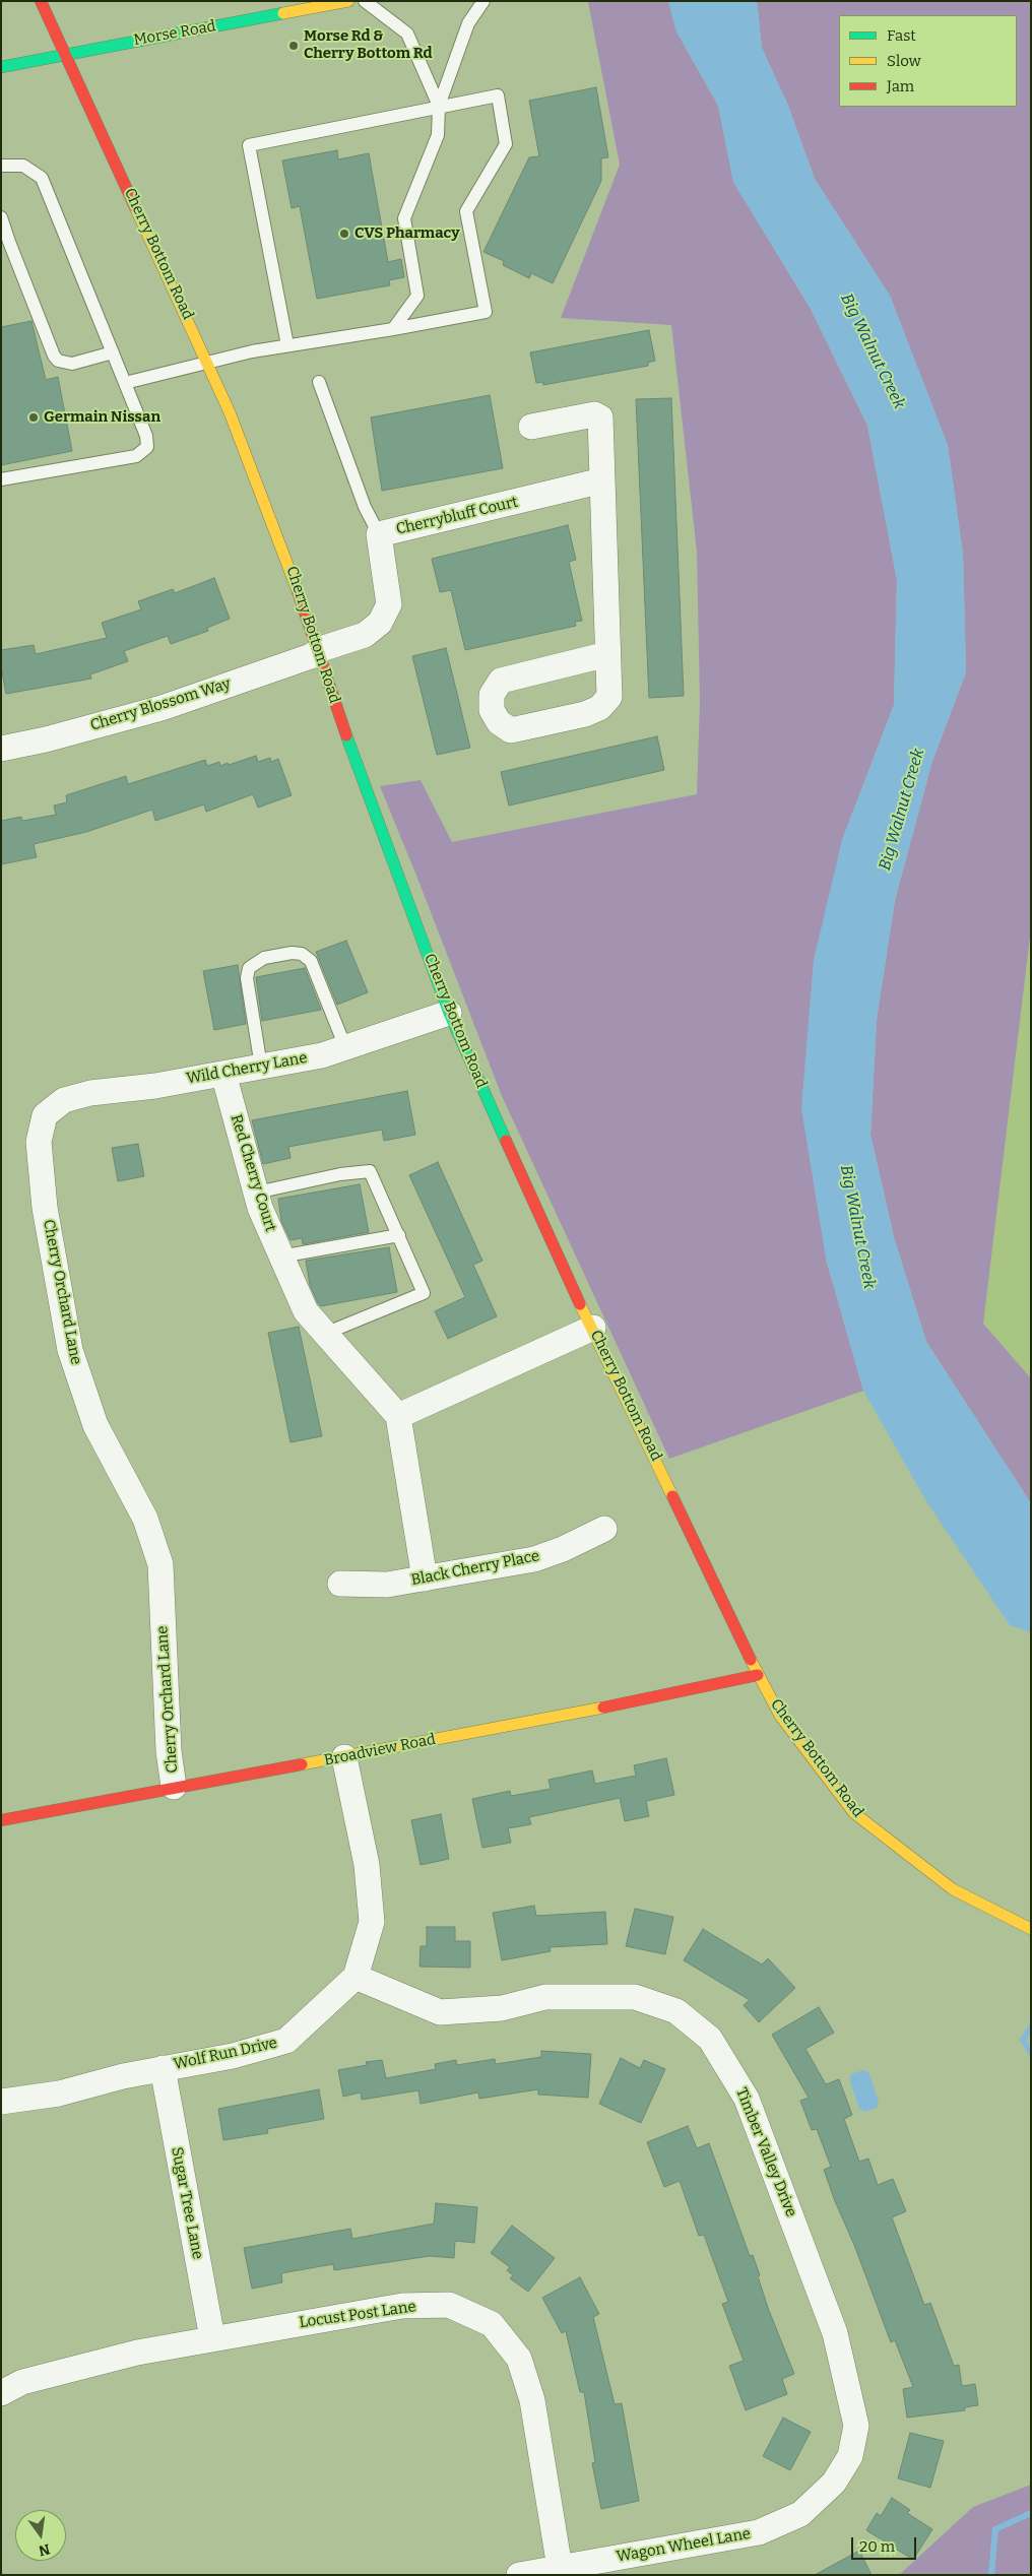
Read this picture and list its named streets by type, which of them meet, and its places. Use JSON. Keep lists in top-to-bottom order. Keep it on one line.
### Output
{"streets":{"main road":["Morse Road","Cherry Bottom Road","Broadview Road"],"street":["Cherrybluff Court","Cherry Blossom Way","Wild Cherry Lane","Red Cherry Court","Cherry Orchard Lane","Black Cherry Place","Wolf Run Drive","Timber Valley Drive","Sugar Tree Lane","Locust Post Lane","Wagon Wheel Lane"]},"crossings":[["Morse Road","Cherry Bottom Road"],["Cherry Bottom Road","Cherrybluff Court"],["Cherry Bottom Road","Cherry Blossom Way"],["Cherry Bottom Road","Wild Cherry Lane"],["Cherry Bottom Road","Broadview Road"],["Cherrybluff Court","Cherry Blossom Way"],["Wild Cherry Lane","Red Cherry Court"],["Wild Cherry Lane","Cherry Orchard Lane"],["Cherry Orchard Lane","Broadview Road"],["Wolf Run Drive","Timber Valley Drive"],["Wolf Run Drive","Sugar Tree Lane"],["Timber Valley Drive","Wagon Wheel Lane"],["Sugar Tree Lane","Locust Post Lane"],["Locust Post Lane","Wagon Wheel Lane"]],"water":["Big Walnut Creek"],"places":["Morse Rd & Cherry Bottom Rd","CVS Pharmacy","Germain Nissan"],"legend":["Fast","Slow","Jam"],"scale_bar":"20 m","north":"bottom"}
